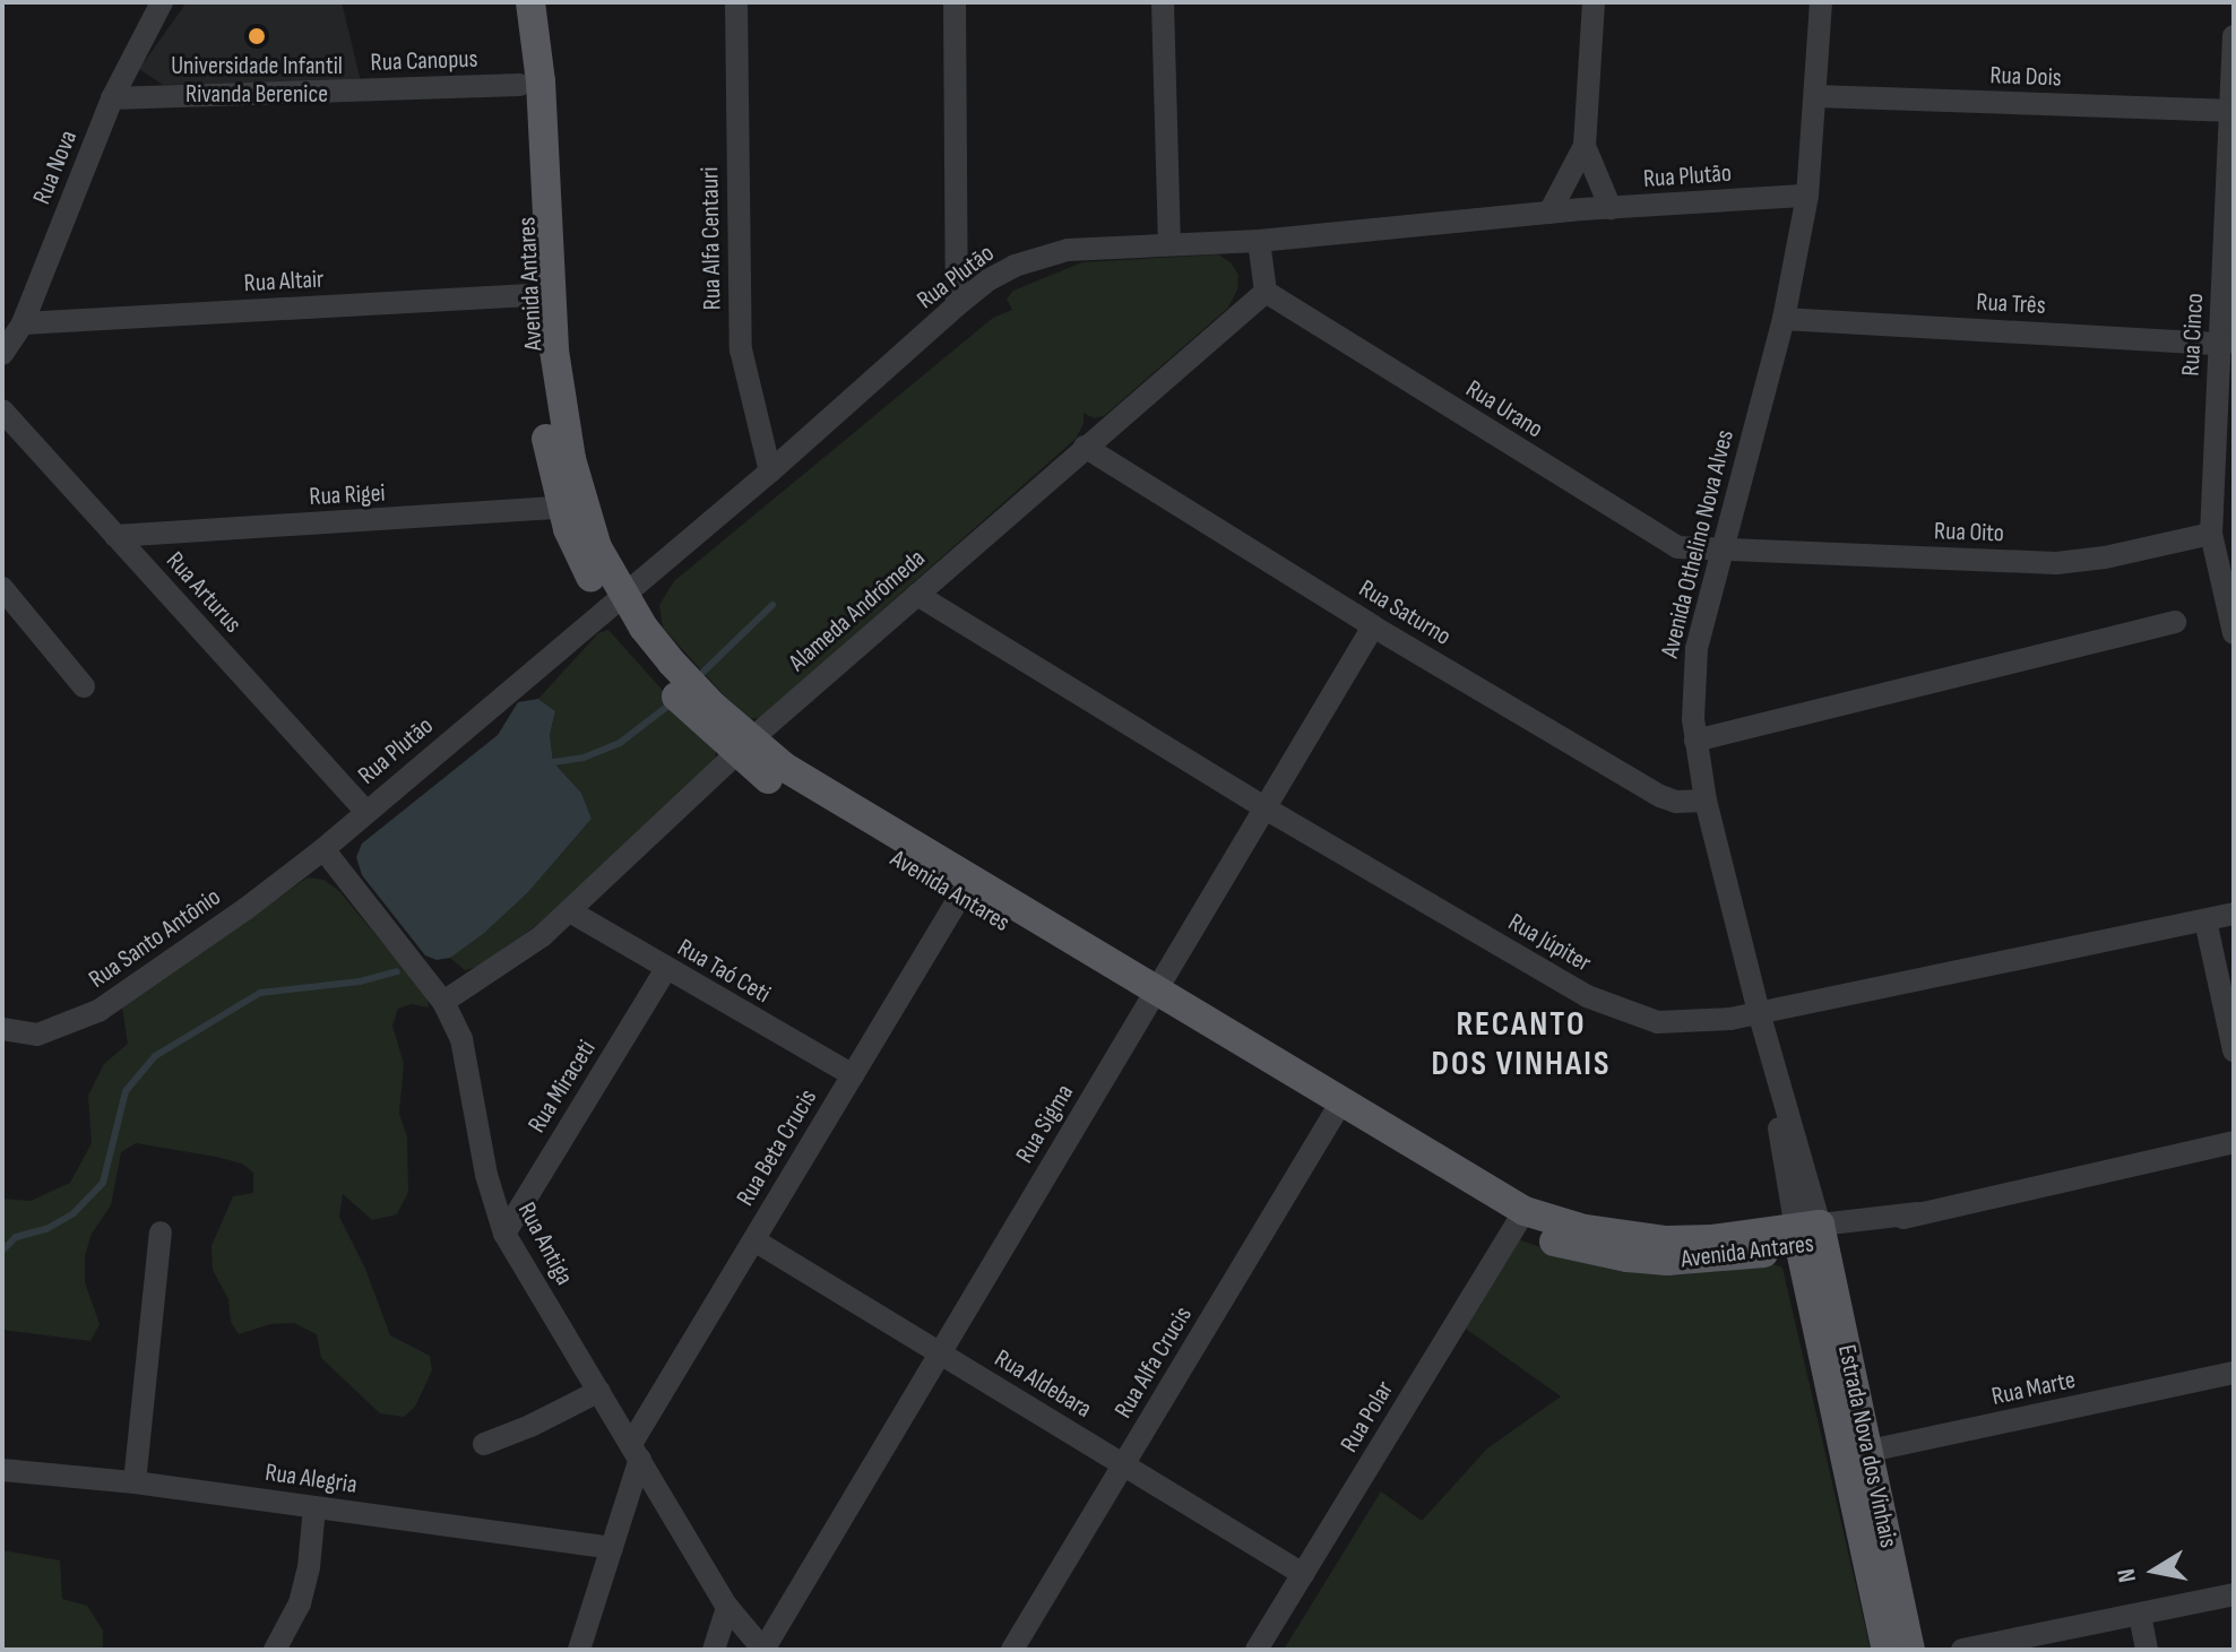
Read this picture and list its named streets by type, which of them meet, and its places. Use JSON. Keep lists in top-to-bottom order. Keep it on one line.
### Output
{"streets":{"main road":["Avenida Antares","Estrada Nova dos Vinhais"],"street":["Rua Canopus","Rua Dois","Rua Nova","Rua Plutão","Rua Alfa Centauri","Rua Altair","Rua Três","Rua Cinco","Rua Urano","Rua Rigei","Rua Oito","Avenida Othelino Nova Alves","Rua Arturus","Alameda Andrômeda","Rua Saturno","Rua Santo Antônio","Rua Júpiter","Rua Taó Ceti","Rua Miraceti","Rua Sigma","Rua Beta Crucis","Rua Antiga","Rua Alfa Crucis","Rua Aldebara","Rua Marte","Rua Polar","Rua Alegria"]},"crossings":[["Rua Canopus","Rua Nova"],["Rua Canopus","Avenida Antares"],["Rua Dois","Rua Cinco"],["Rua Dois","Avenida Othelino Nova Alves"],["Rua Nova","Rua Altair"],["Rua Plutão","Rua Alfa Centauri"],["Rua Plutão","Avenida Antares"],["Rua Plutão","Avenida Othelino Nova Alves"],["Rua Plutão","Rua Arturus"],["Rua Plutão","Rua Santo Antônio"],["Rua Plutão","Rua Antiga"],["Rua Altair","Avenida Antares"],["Avenida Antares","Rua Rigei"],["Avenida Antares","Avenida Othelino Nova Alves"],["Avenida Antares","Alameda Andrômeda"],["Avenida Antares","Rua Sigma"],["Avenida Antares","Rua Beta Crucis"],["Avenida Antares","Rua Alfa Crucis"],["Avenida Antares","Rua Polar"],["Avenida Antares","Estrada Nova dos Vinhais"],["Rua Três","Rua Cinco"],["Rua Três","Avenida Othelino Nova Alves"],["Rua Cinco","Rua Oito"],["Rua Urano","Rua Oito"],["Rua Urano","Avenida Othelino Nova Alves"],["Rua Urano","Alameda Andrômeda"],["Rua Rigei","Rua Arturus"],["Rua Oito","Avenida Othelino Nova Alves"],["Avenida Othelino Nova Alves","Rua Saturno"],["Avenida Othelino Nova Alves","Rua Júpiter"],["Avenida Othelino Nova Alves","Estrada Nova dos Vinhais"],["Alameda Andrômeda","Rua Saturno"],["Alameda Andrômeda","Rua Júpiter"],["Alameda Andrômeda","Rua Taó Ceti"],["Alameda Andrômeda","Rua Antiga"],["Rua Saturno","Rua Sigma"],["Rua Santo Antônio","Rua Antiga"],["Rua Júpiter","Rua Sigma"],["Rua Taó Ceti","Rua Miraceti"],["Rua Taó Ceti","Rua Beta Crucis"],["Rua Miraceti","Rua Antiga"],["Rua Sigma","Rua Antiga"],["Rua Sigma","Rua Aldebara"],["Rua Beta Crucis","Rua Antiga"],["Rua Beta Crucis","Rua Aldebara"],["Rua Beta Crucis","Rua Alegria"],["Rua Alfa Crucis","Rua Aldebara"],["Rua Aldebara","Rua Polar"],["Rua Marte","Estrada Nova dos Vinhais"]],"districts":["RECANTO DOS VINHAIS"],"places":["Universidade Infantil Rivanda Berenice"],"north":"left"}
